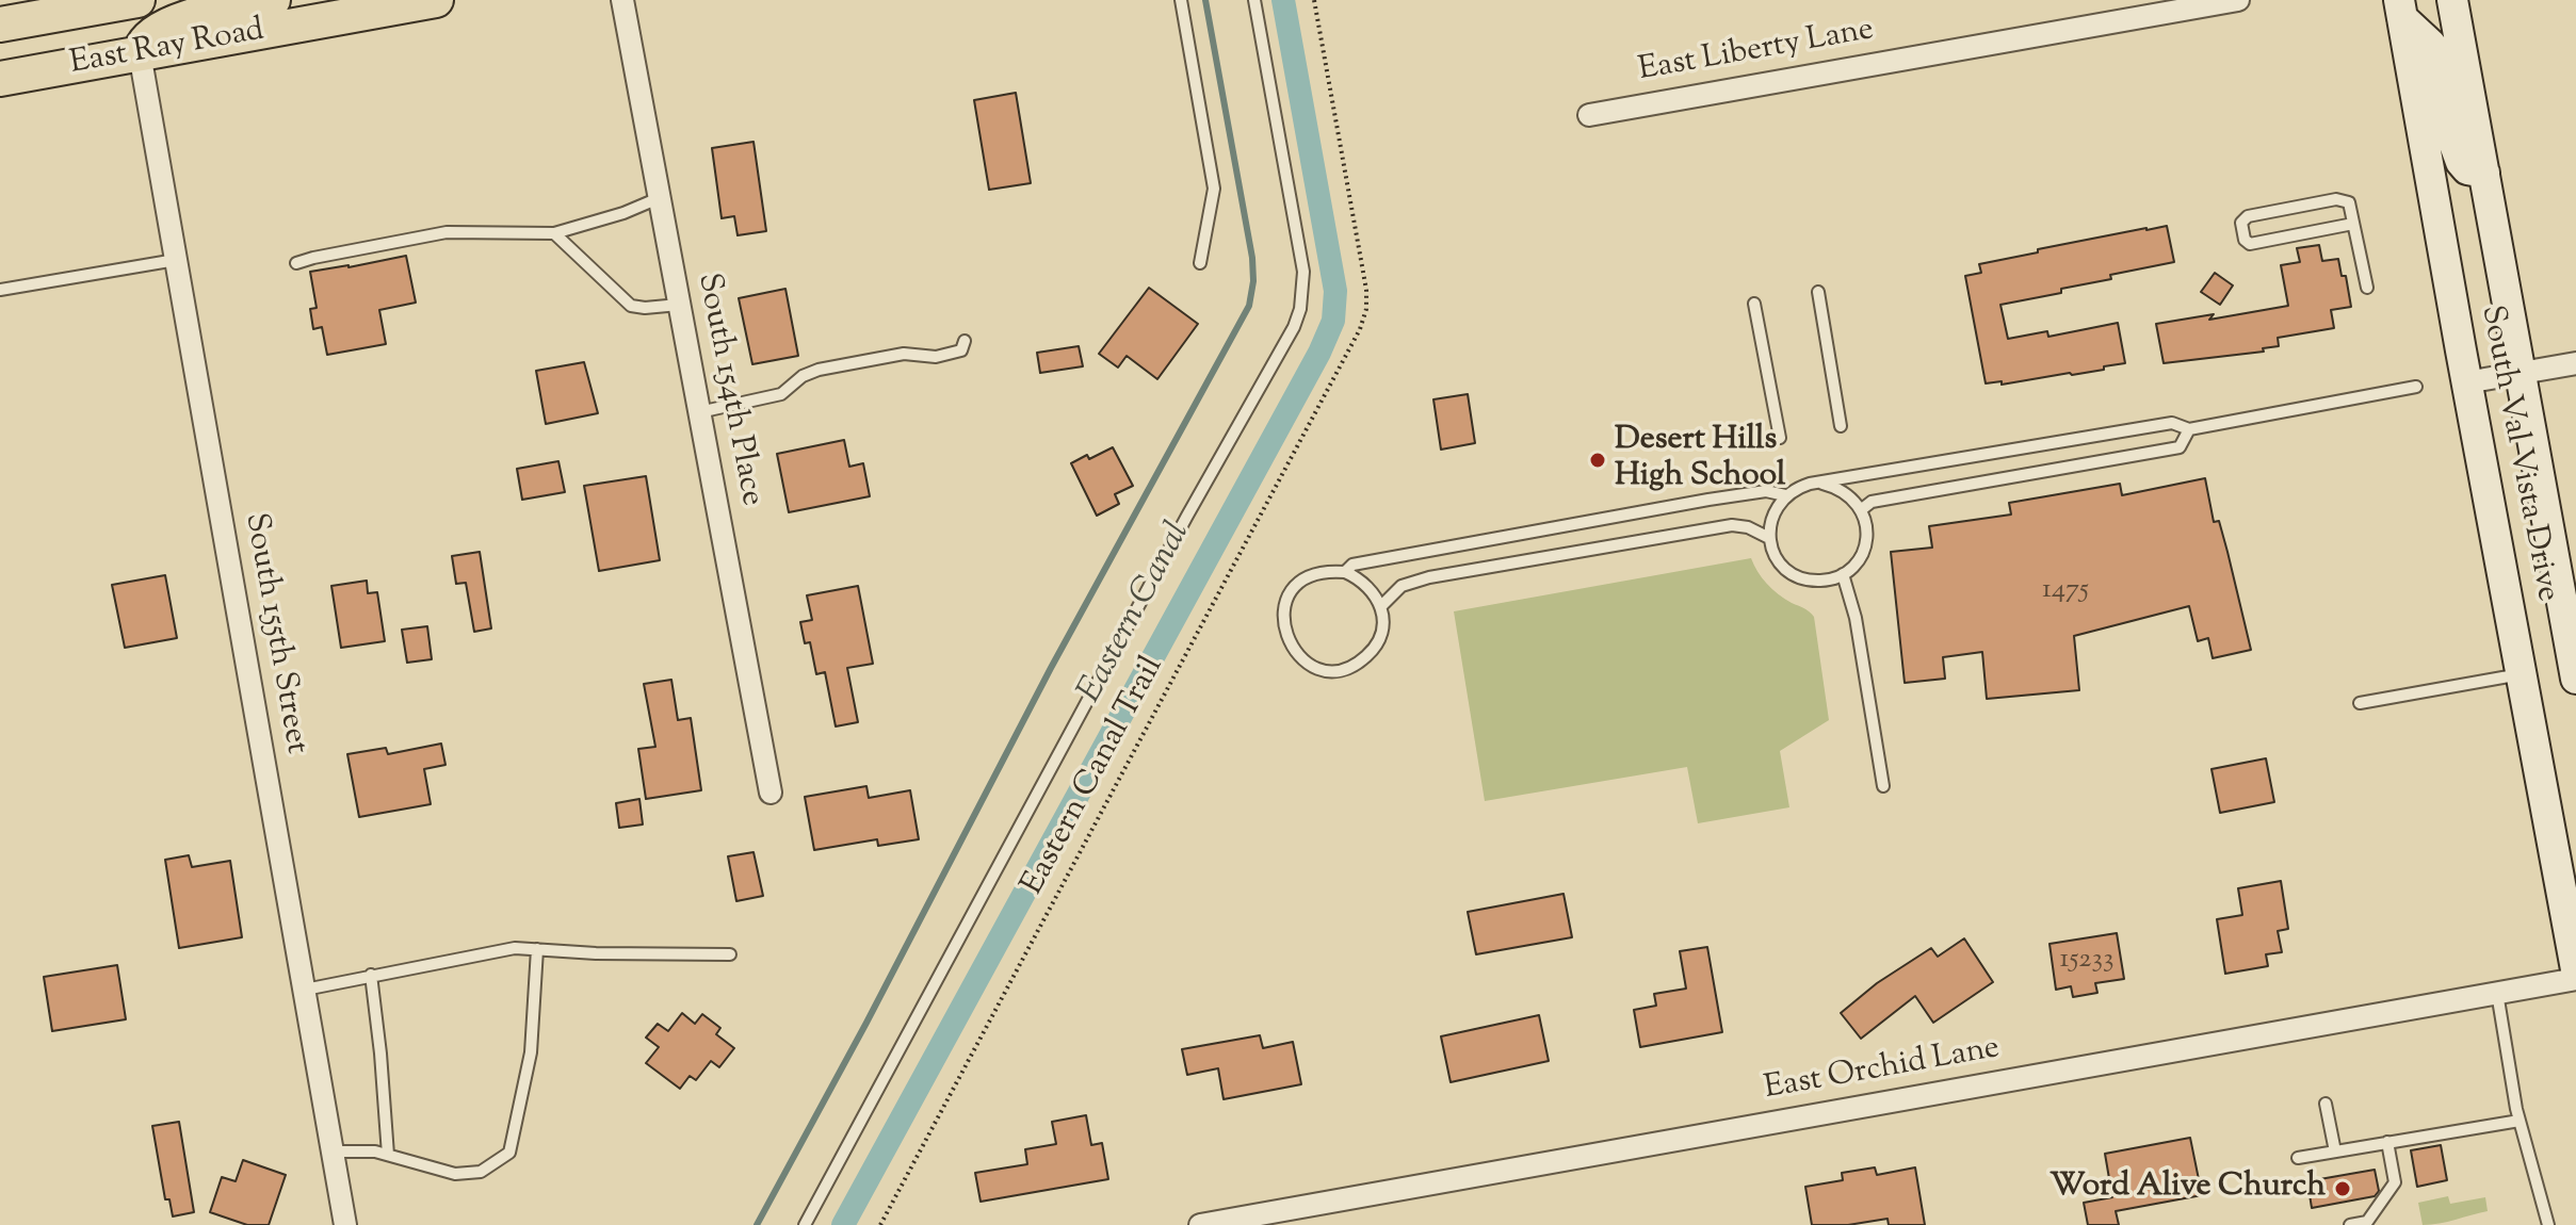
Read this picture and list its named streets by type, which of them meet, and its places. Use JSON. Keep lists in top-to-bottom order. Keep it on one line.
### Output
{"streets":{"main road":["East Ray Road","South Val Vista Drive"],"street":["East Liberty Lane","South 154th Place","South 155th Street","East Orchid Lane"],"path":["Eastern Canal Trail"]},"crossings":[["East Ray Road","South 155th Street"]],"water":["Eastern Canal"],"places":["Desert Hills High School","Word Alive Church"],"house_numbers":["1475","15233"]}
